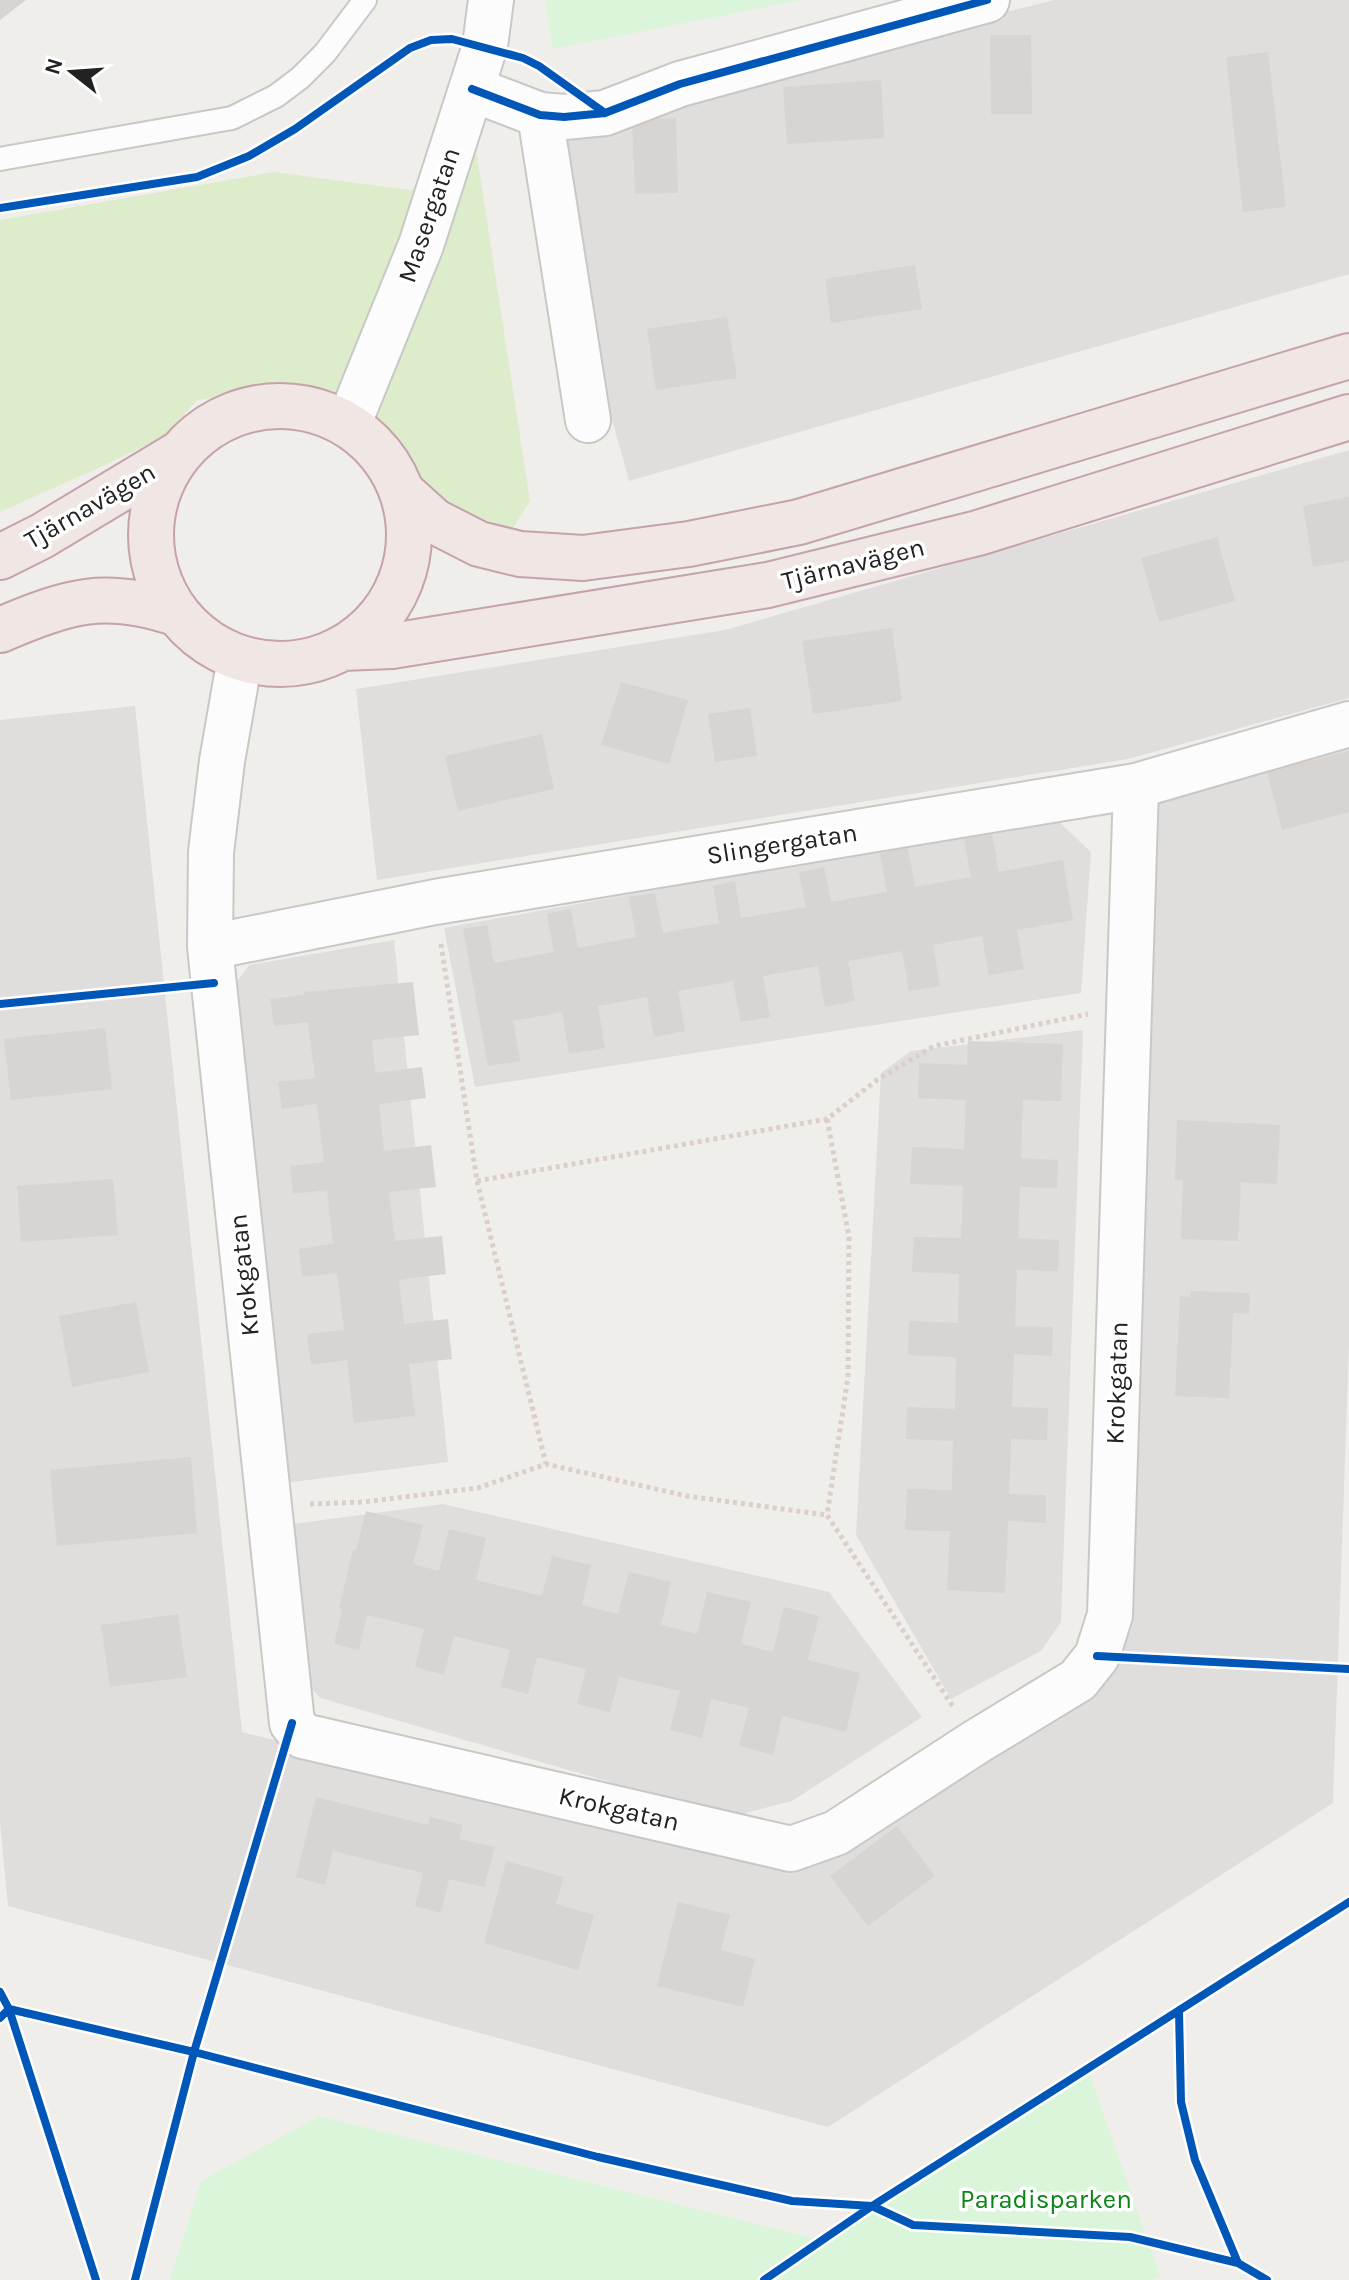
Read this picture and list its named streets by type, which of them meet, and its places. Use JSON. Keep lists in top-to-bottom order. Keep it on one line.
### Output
{"streets":{"highway":["Tjärnavägen"],"street":["Masergatan","Slingergatan","Krokgatan"]},"crossings":[["Masergatan","Tjärnavägen"],["Masergatan","Krokgatan"],["Tjärnavägen","Krokgatan"],["Slingergatan","Krokgatan"]],"parks":["Paradisparken"],"north":"left"}
